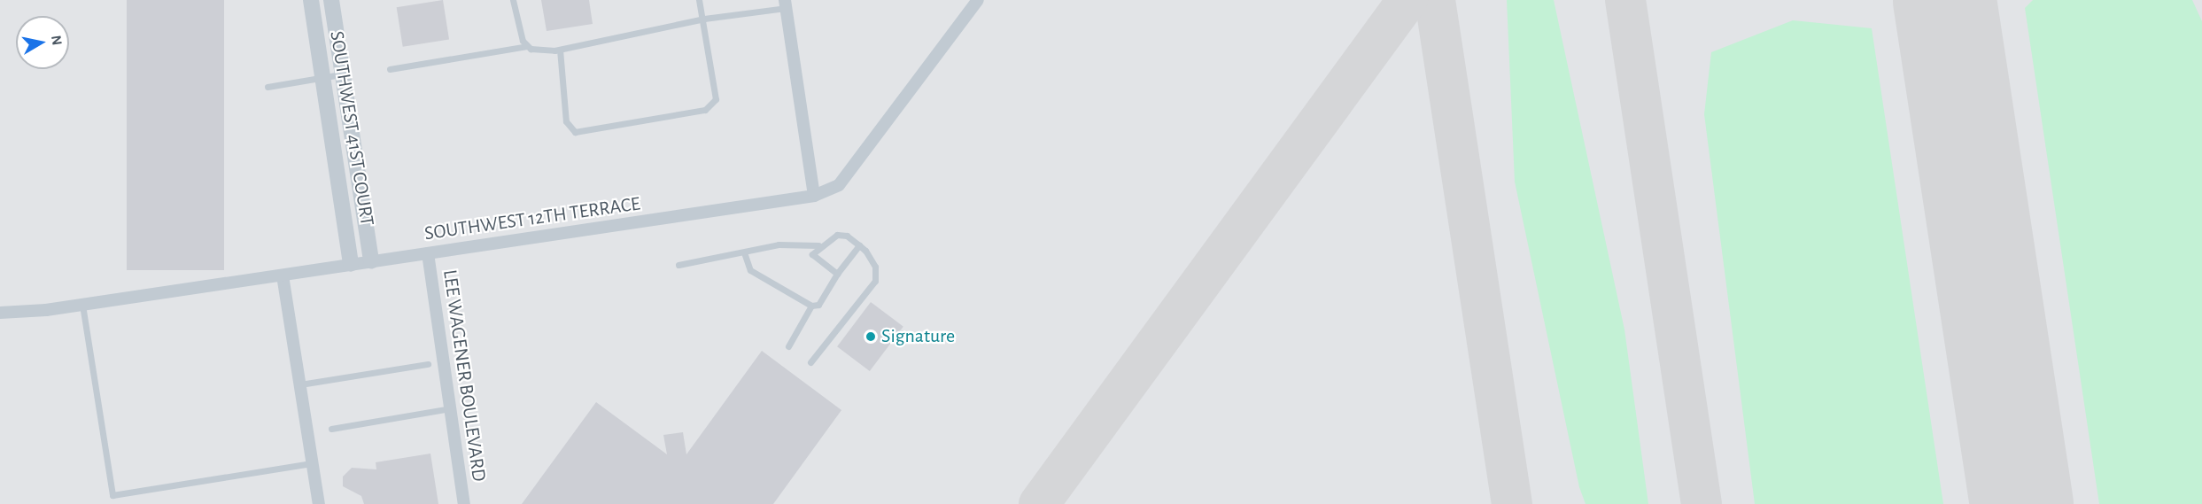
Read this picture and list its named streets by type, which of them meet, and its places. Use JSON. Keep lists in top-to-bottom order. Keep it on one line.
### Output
{"streets":{"street":["SOUTHWEST 41ST COURT","SOUTHWEST 12TH TERRACE","LEE WAGENER BOULEVARD"]},"crossings":[["SOUTHWEST 41ST COURT","SOUTHWEST 12TH TERRACE"],["SOUTHWEST 12TH TERRACE","LEE WAGENER BOULEVARD"]],"places":["Signature"],"north":"right"}
